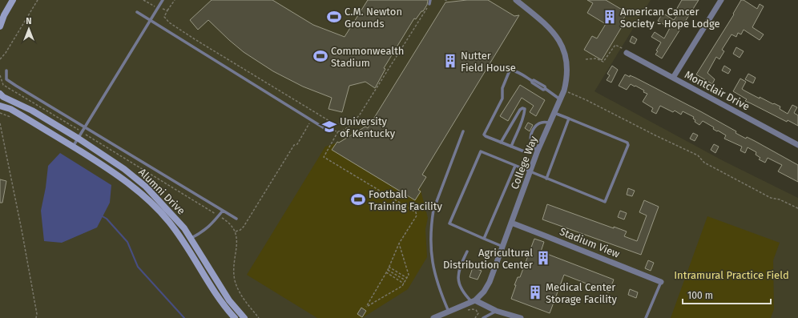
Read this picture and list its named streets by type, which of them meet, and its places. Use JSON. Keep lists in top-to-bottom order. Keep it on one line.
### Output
{"streets":{"main road":["Alumni Drive"],"street":["Montclair Drive","College Way","Stadium View"]},"crossings":[["College Way","Stadium View"]],"parks":["Intramural Practice Field"],"places":{"sports":["C.M. Newton Grounds","Commonwealth Stadium","Football Training Facility"],"building":["American Cancer Society - Hope Lodge","Nutter Field House","Agricultural Distribution Center","Medical Center Storage Facility"],"school or university":["University of Kentucky"]},"scale_bar":"100 m","north":"top"}
